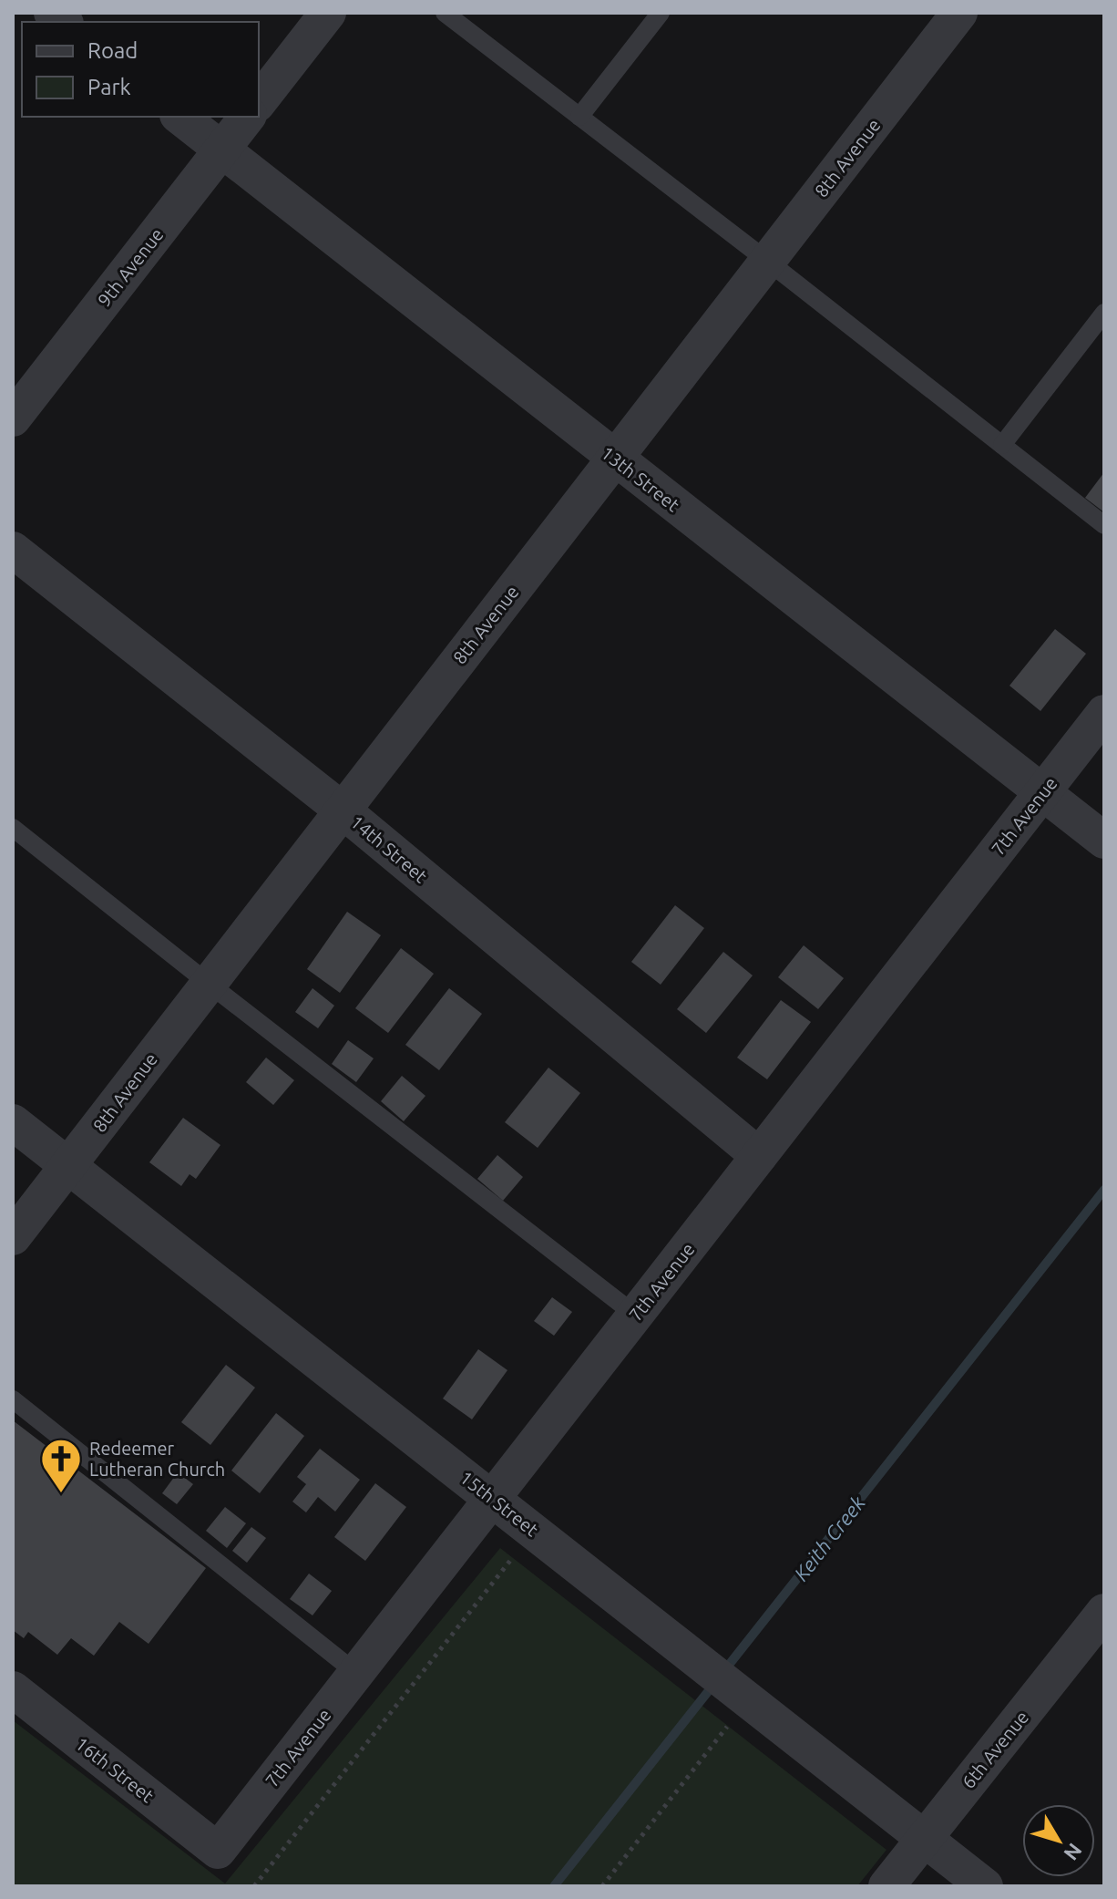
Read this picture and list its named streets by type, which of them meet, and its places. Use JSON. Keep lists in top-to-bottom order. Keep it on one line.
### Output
{"streets":{"street":["8th Avenue","9th Avenue","13th Street","7th Avenue","14th Street","15th Street","6th Avenue","16th Street"]},"crossings":[["8th Avenue","13th Street"],["8th Avenue","14th Street"],["8th Avenue","15th Street"],["9th Avenue","13th Street"],["13th Street","7th Avenue"],["7th Avenue","14th Street"],["7th Avenue","15th Street"],["7th Avenue","16th Street"],["15th Street","6th Avenue"]],"water":["Keith Creek"],"places":{"church":["Redeemer Lutheran Church"]},"legend":["Road","Park"],"north":"bottom right"}
